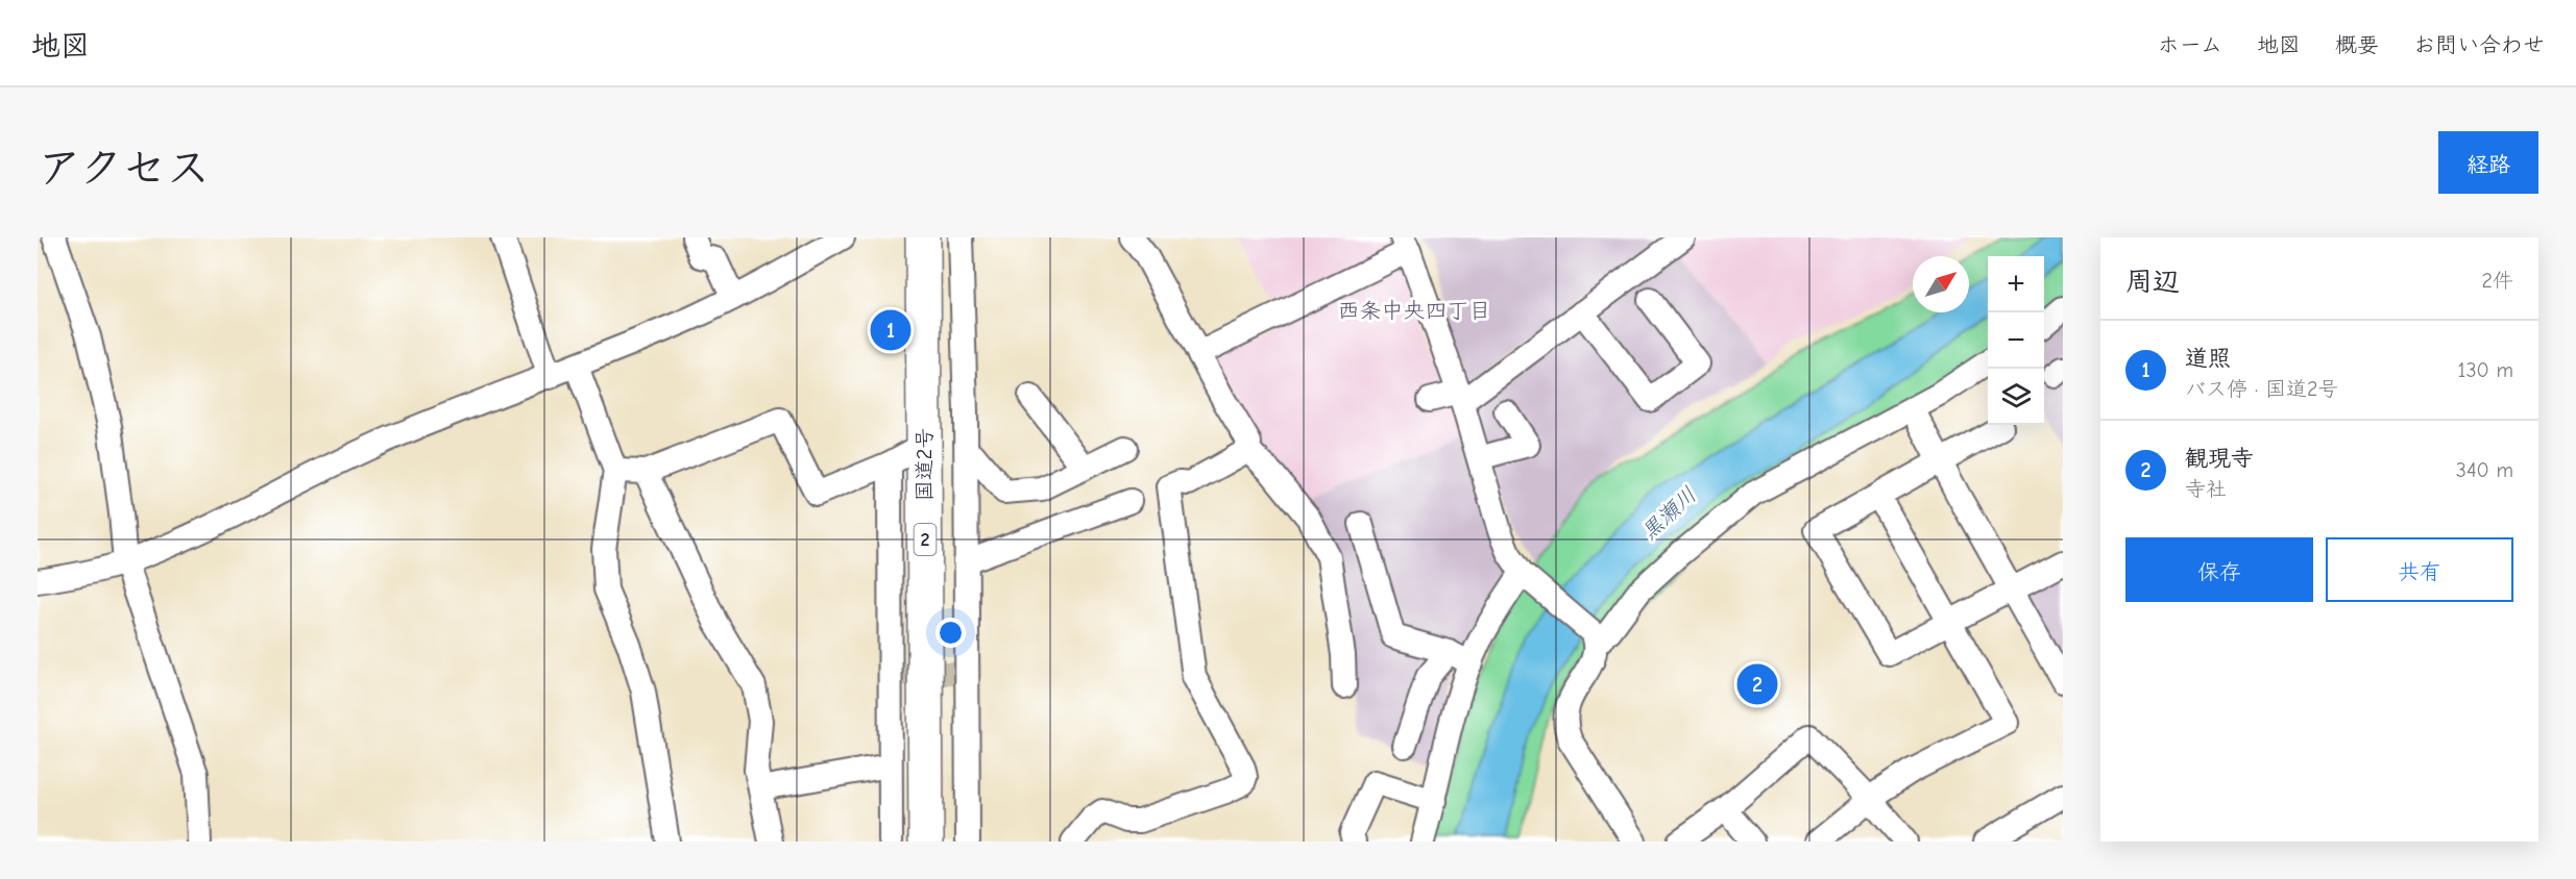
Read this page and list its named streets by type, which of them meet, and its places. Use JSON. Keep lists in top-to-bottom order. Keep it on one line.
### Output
{"streets":{"highway":["国道2号","2"]},"districts":["西条中央四丁目"],"water":["黒瀬川"],"north":"top right","page":{"header":"地図","nav":["ホーム","地図","概要","お問い合わせ"],"title":"アクセス","buttons":["経路",["保存","共有"]],"heading":["周辺","2件"],"map_buttons":["+","−"],"pins":["1","2"],"list":[{"mark":"1","name":"道照","note":"バス停 · 国道2号","value":"130 m"},{"mark":"2","name":"観現寺","note":"寺社","value":"340 m"}]}}
